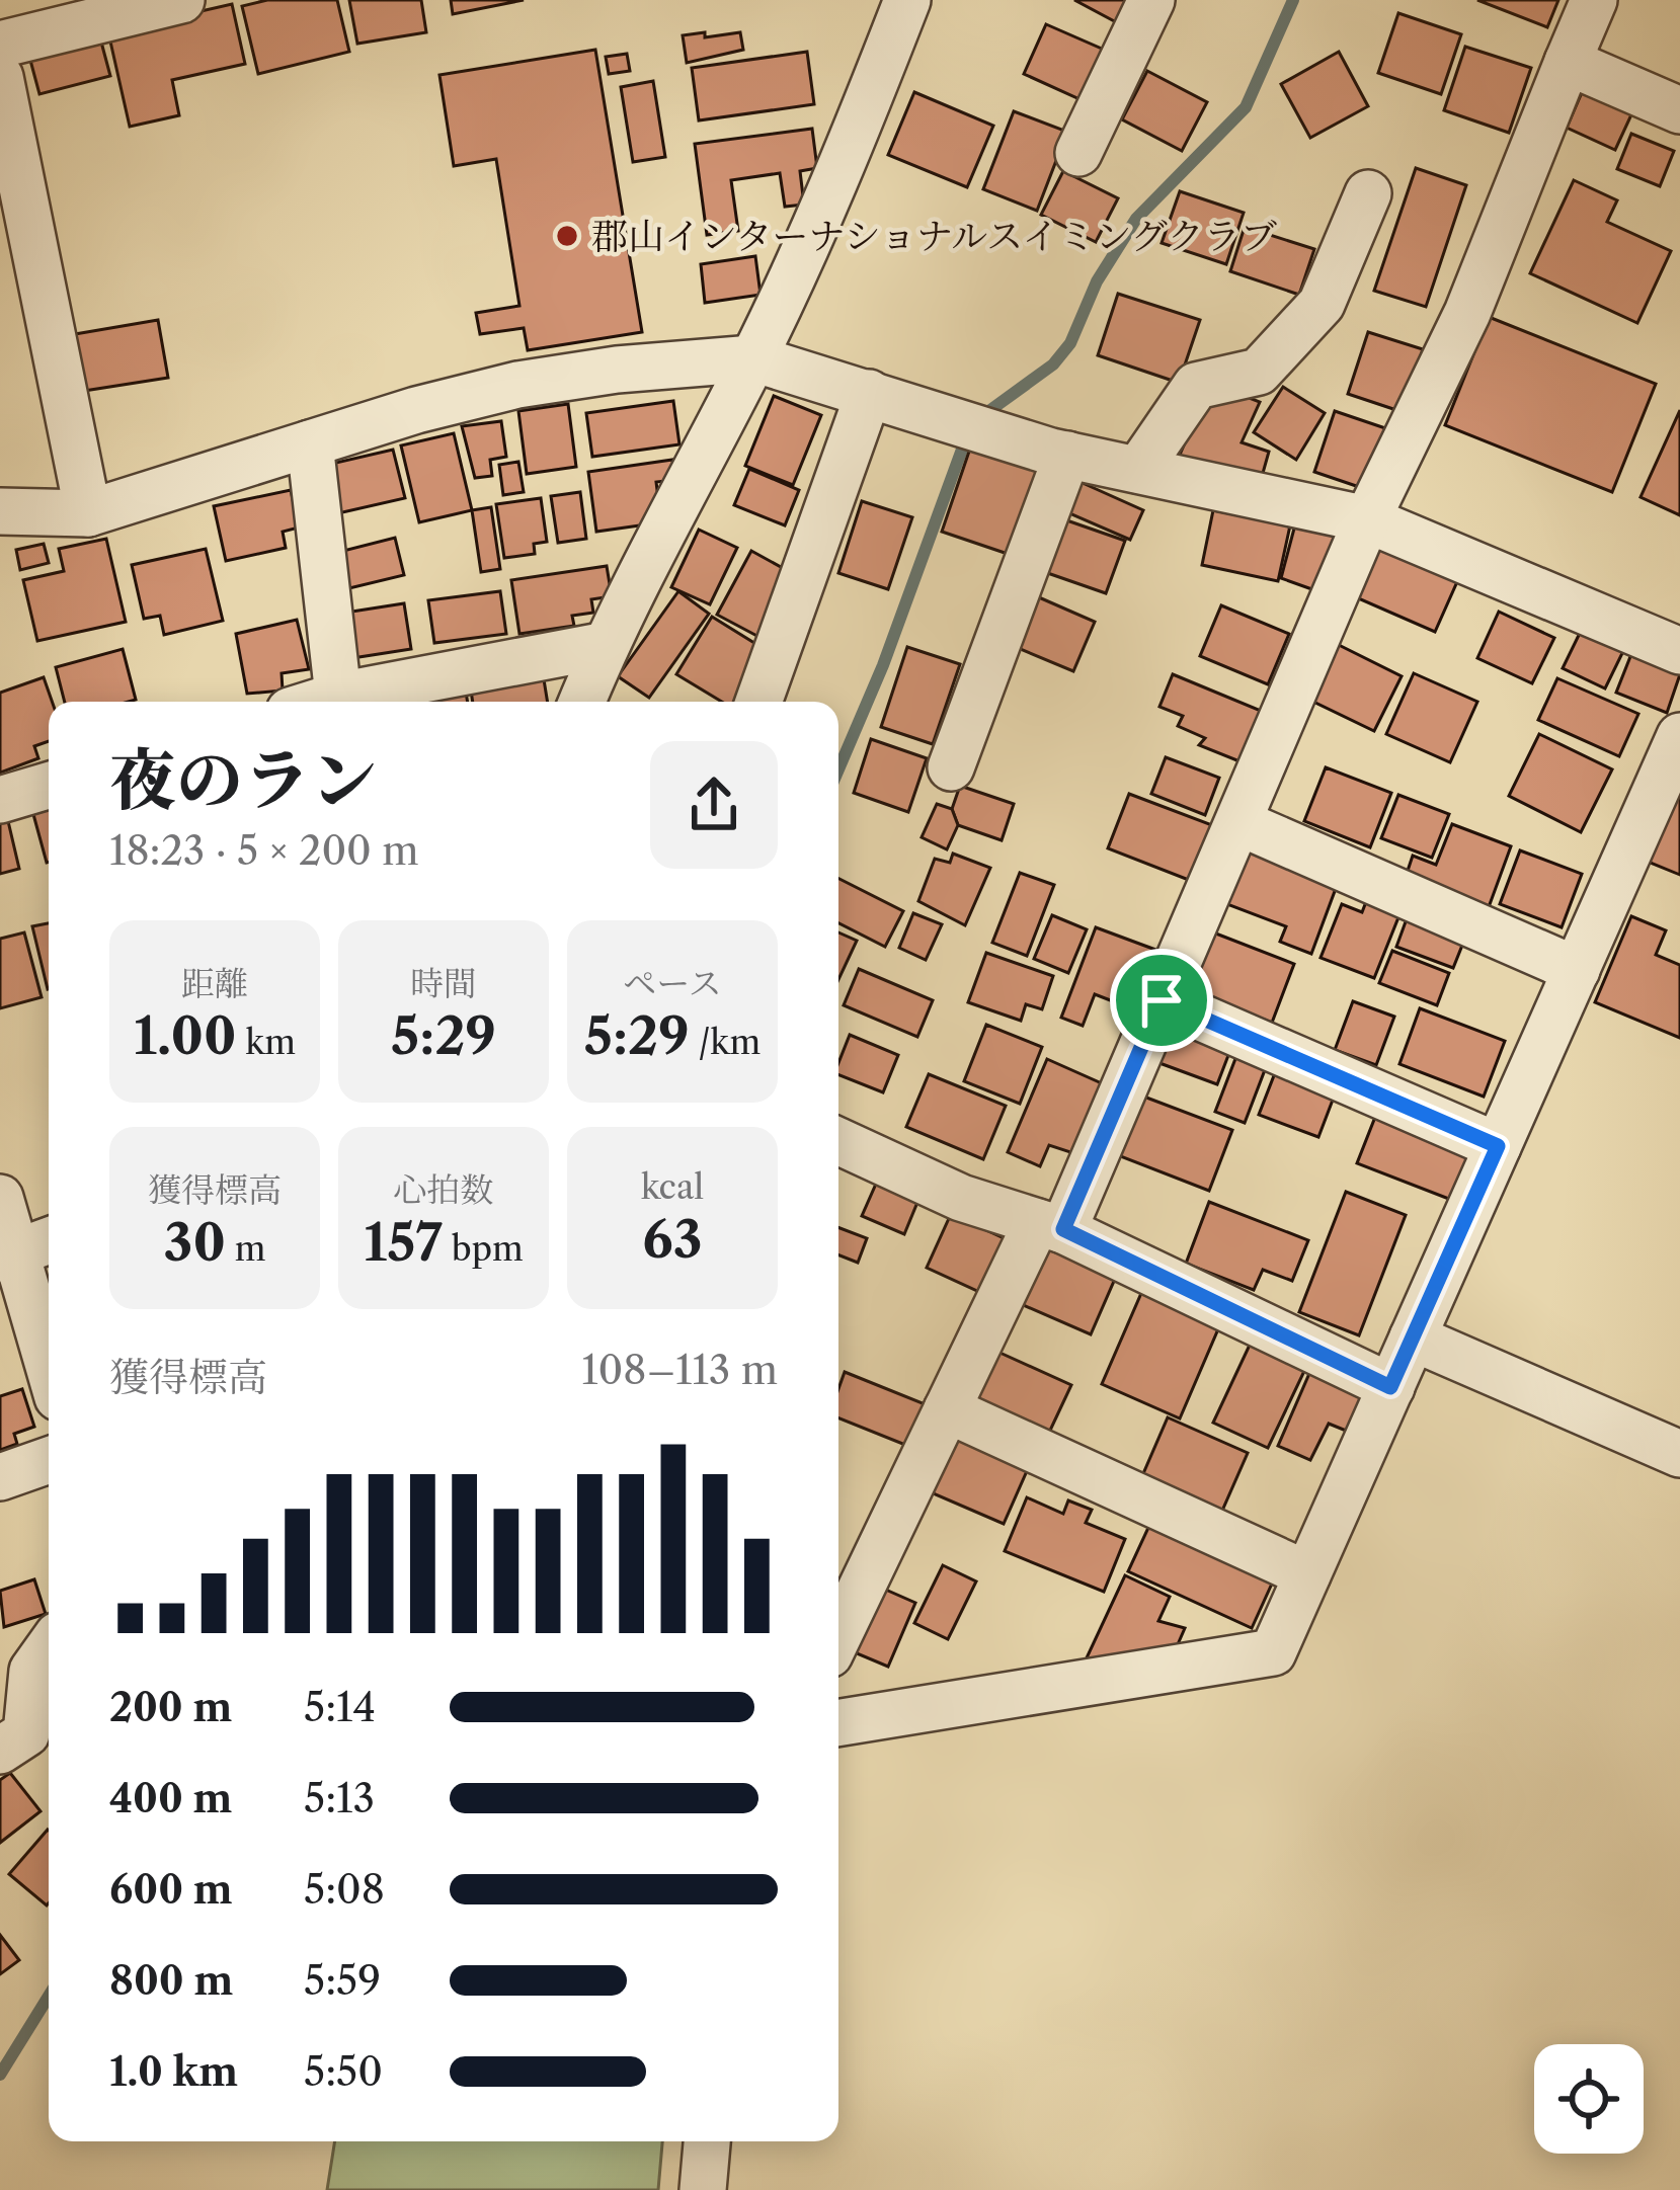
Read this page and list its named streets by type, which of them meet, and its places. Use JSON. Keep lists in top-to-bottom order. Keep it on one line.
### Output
{"places":["郡山インターナショナルスイミングクラブ"],"page":{"heading":["夜のラン","18:23 · 5 × 200 m"],"stats":[["距離","1.00 km"],["時間","5:29"],["ペース","5:29 /km"],["獲得標高","30 m"],["心拍数","157 bpm"],["kcal","63"]],"chart":["獲得標高","108–113 m"],"list":[{"name":"200 m","note":"5:14"},{"name":"400 m","note":"5:13"},{"name":"600 m","note":"5:08"},{"name":"800 m","note":"5:59"},{"name":"1.0 km","note":"5:50"}]}}
